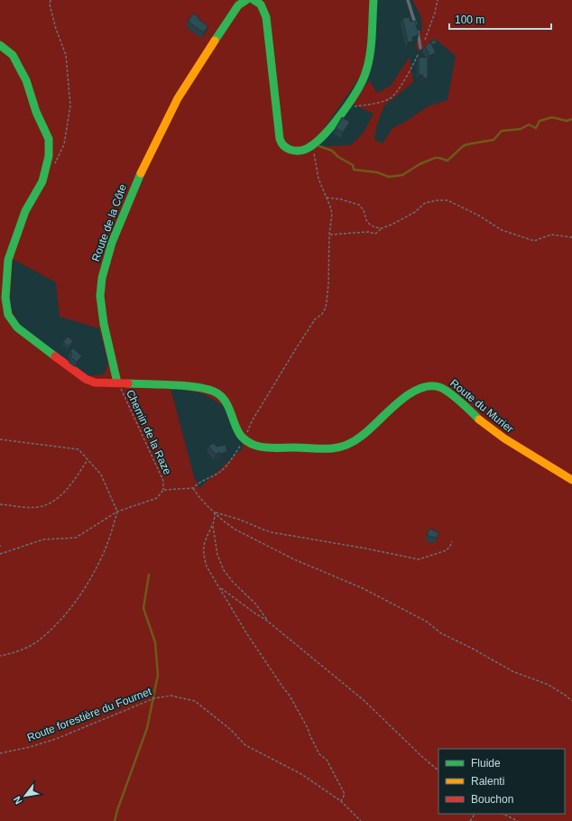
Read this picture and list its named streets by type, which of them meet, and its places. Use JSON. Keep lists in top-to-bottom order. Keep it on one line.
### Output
{"streets":{"street":["Route de la Côte","Route du Murier"],"path":["Chemin de la Raze","Route forestière du Fournet"]},"crossings":[["Route de la Côte","Chemin de la Raze"]],"legend":["Fluide","Ralenti","Bouchon"],"scale_bar":"100 m","north":"bottom left"}
